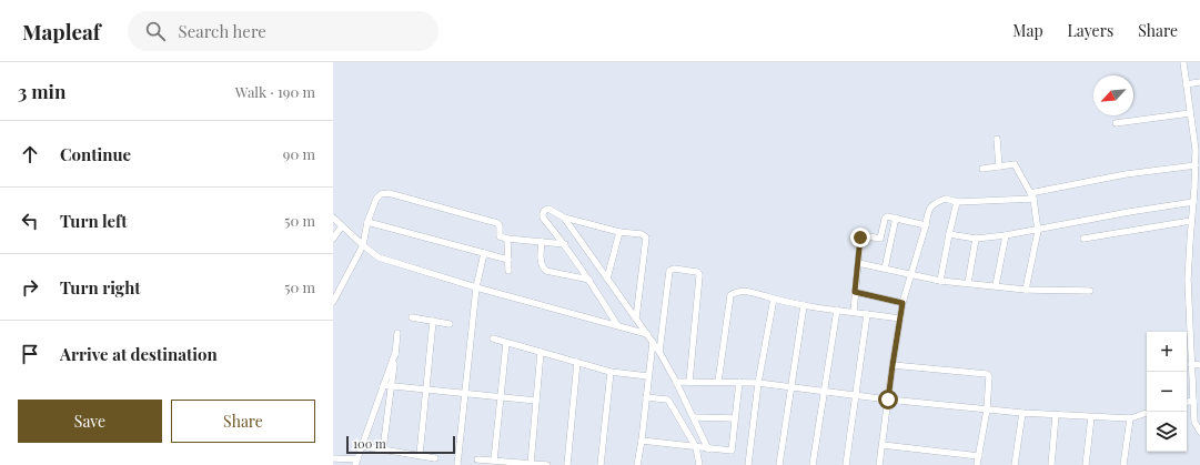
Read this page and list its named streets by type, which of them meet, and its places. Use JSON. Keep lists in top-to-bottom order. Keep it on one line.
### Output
{"scale_bar":"100 m","north":"bottom left","page":{"header":"Mapleaf","search":"Search here","nav":["Map","Layers","Share"],"heading":["3 min","Walk · 190 m"],"list":[["Continue","90 m"],["Turn left","50 m"],["Turn right","50 m"],"Arrive at destination"],"map_buttons":["+","−"],"buttons":["Save","Share"],"scale":"100 m"}}
